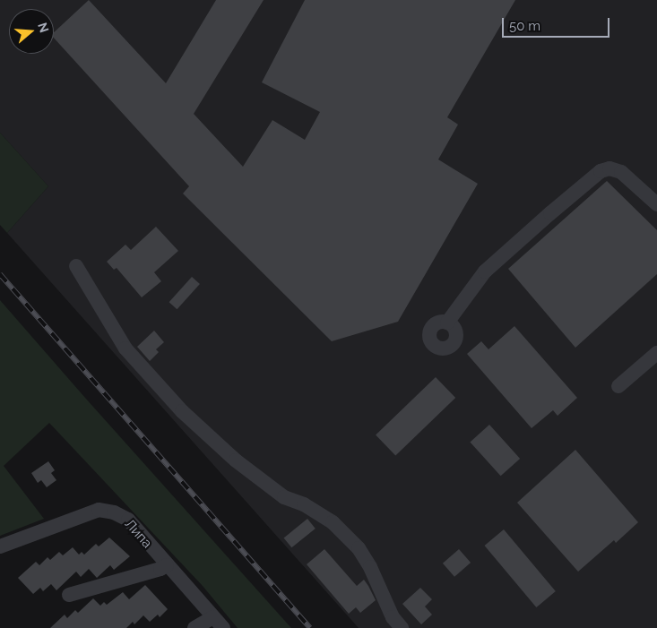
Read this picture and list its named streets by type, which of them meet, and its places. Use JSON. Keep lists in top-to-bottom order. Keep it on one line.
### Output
{"streets":{"street":["Липа"]},"scale_bar":"50 m","north":"right"}
